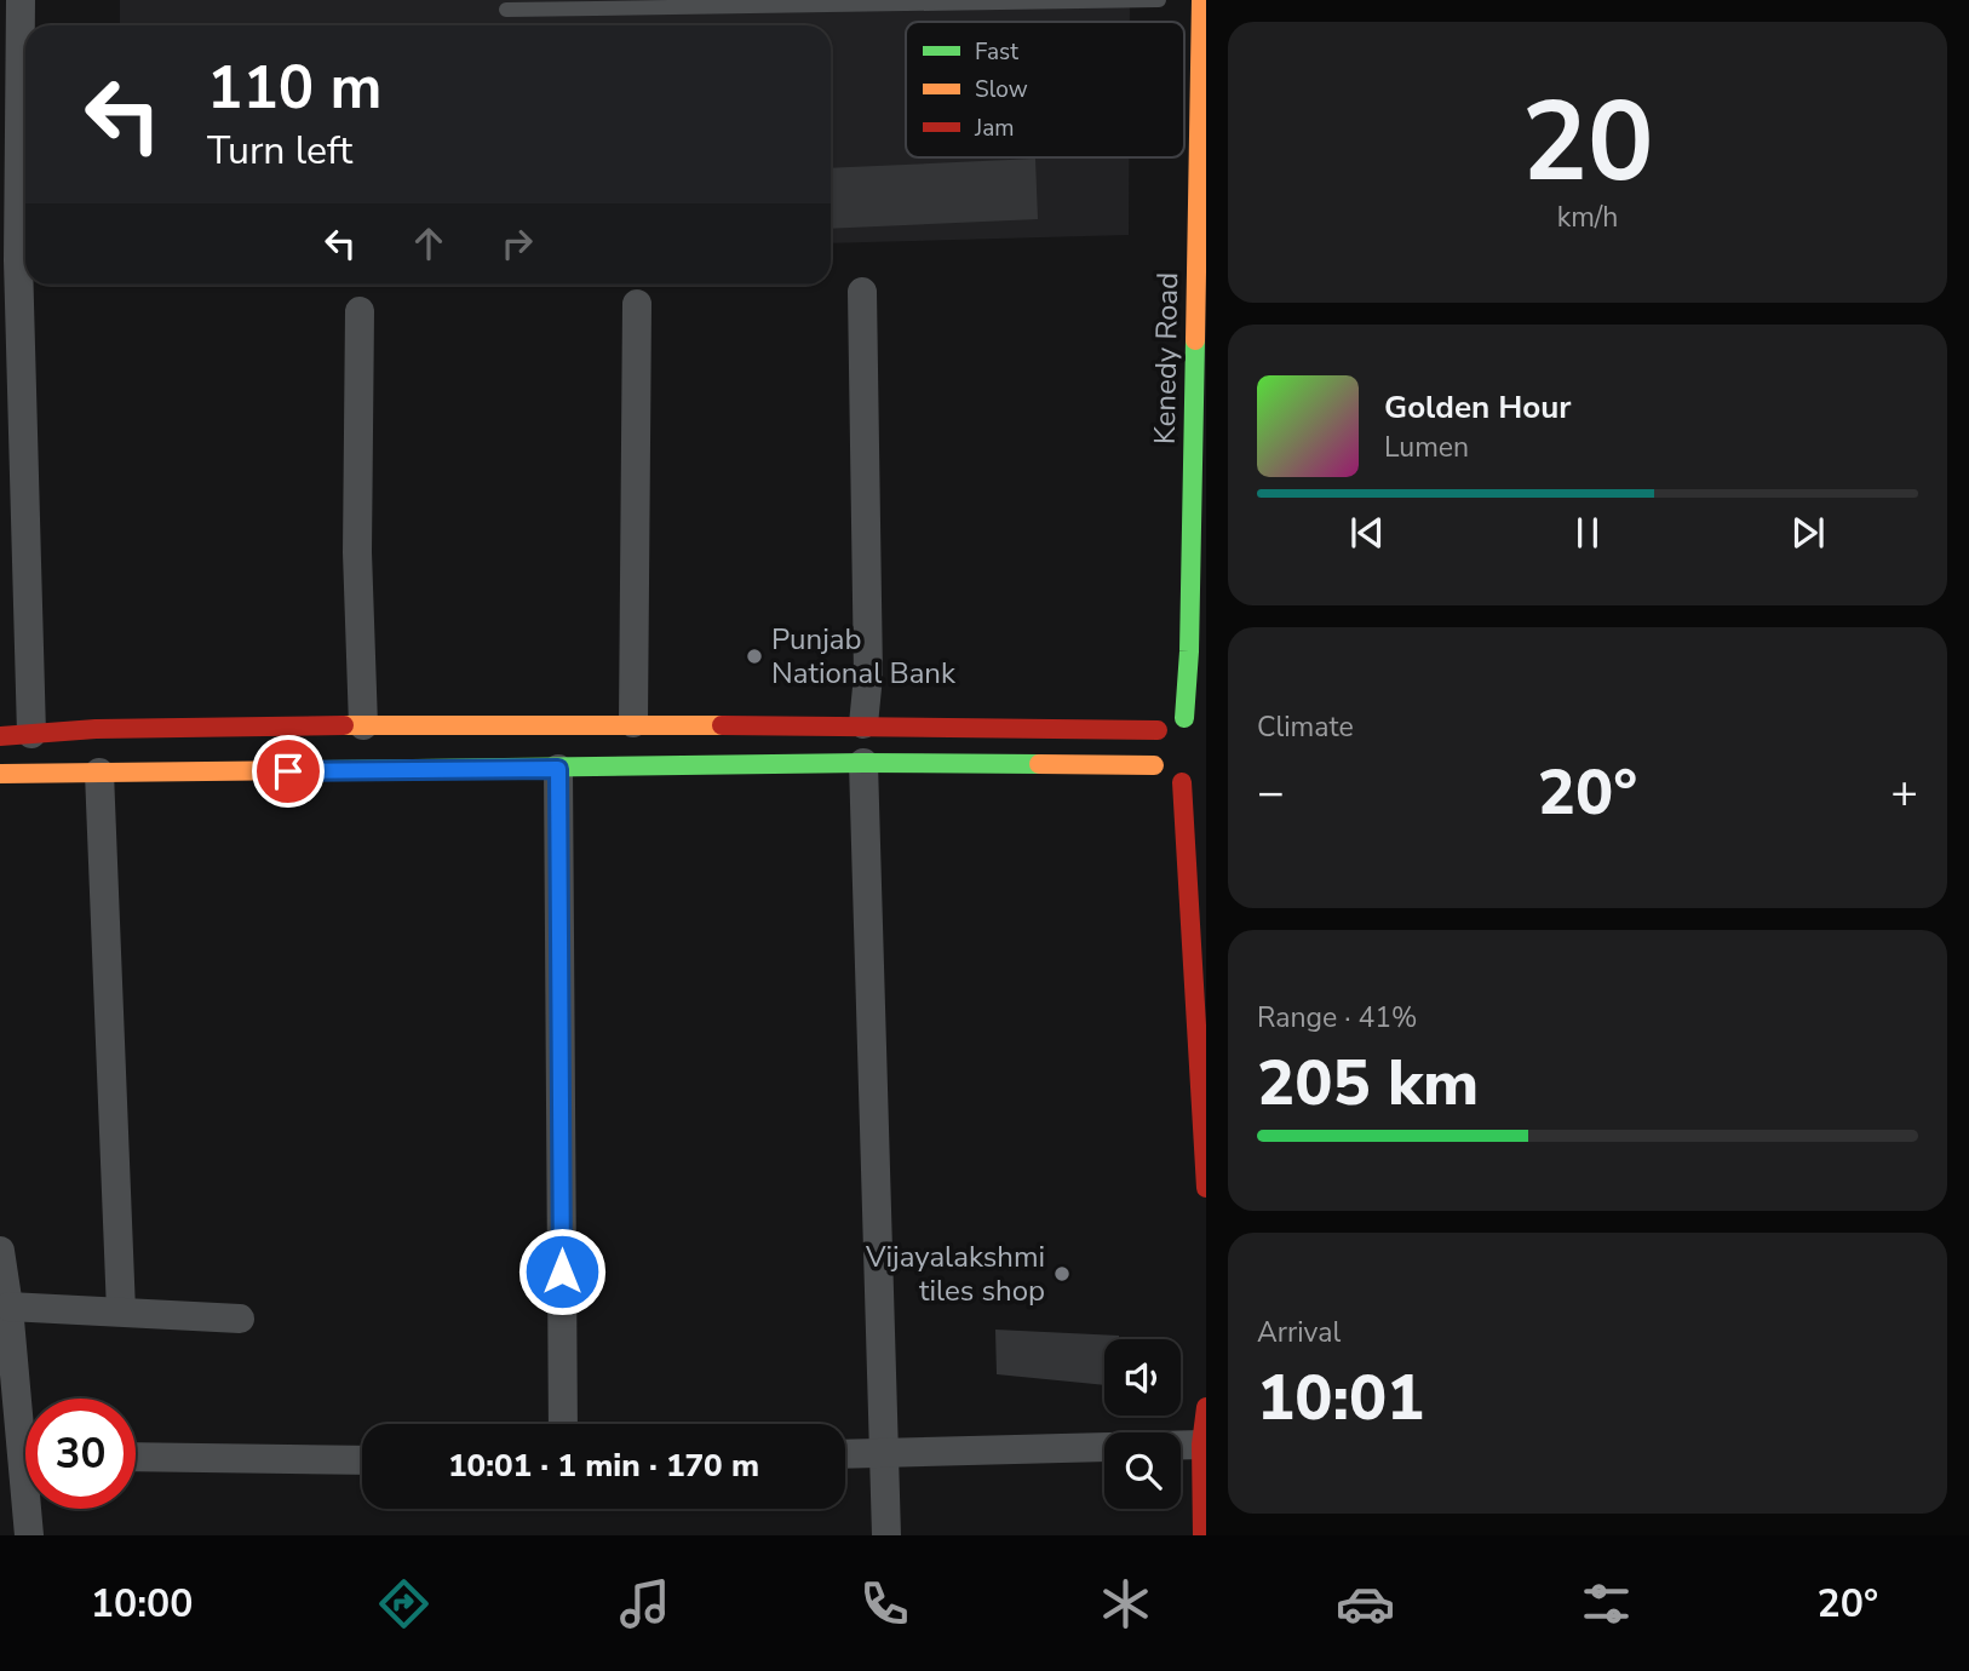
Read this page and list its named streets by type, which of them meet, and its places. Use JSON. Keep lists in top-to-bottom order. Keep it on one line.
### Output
{"streets":{"main road":["Kenedy Road"]},"places":["Punjab National Bank","Vijayalakshmi tiles shop"],"legend":["Fast","Slow","Jam"],"page":{"tile":[["20","km/h"],"Climate",["Range · 41%","205 km"],["Arrival","10:01"]],"turn":["110 m","Turn left"],"song":["Golden Hour","Lumen"],"heat":["−","20°","+"],"limit":"30","trip":"10:01 · 1 min · 170 m","tabs":["10:00","20°"]}}
